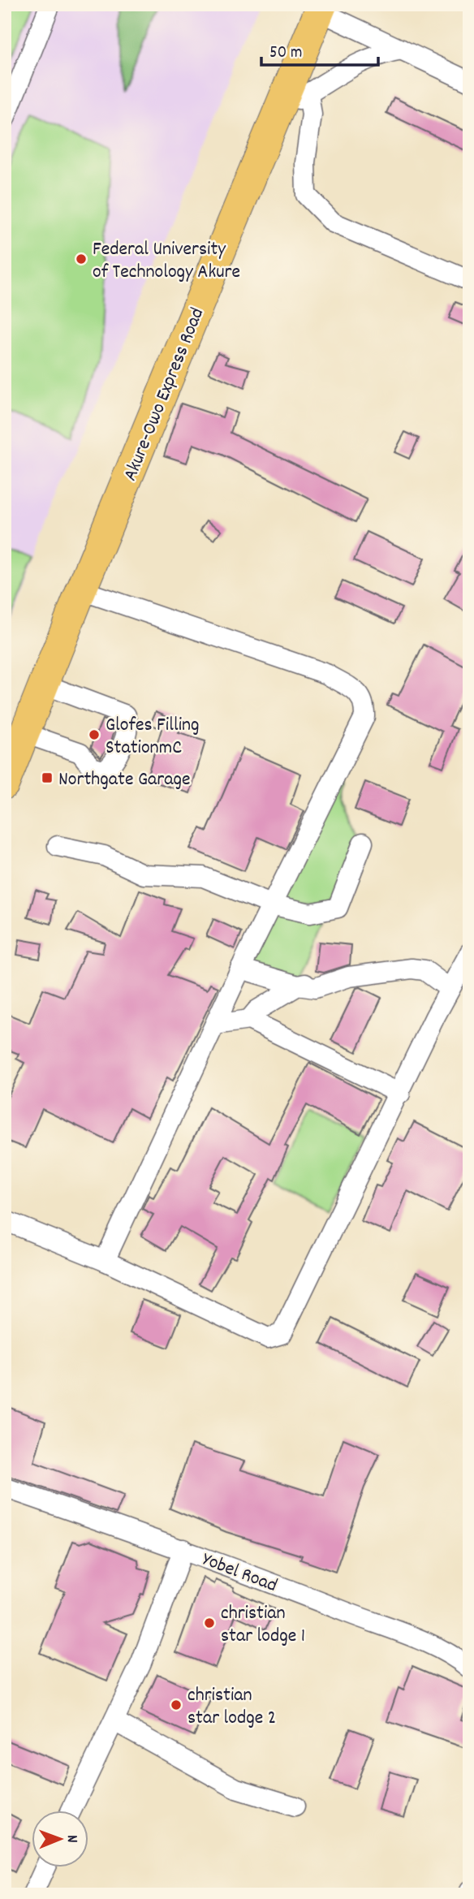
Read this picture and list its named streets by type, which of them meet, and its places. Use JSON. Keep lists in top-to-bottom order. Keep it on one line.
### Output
{"streets":{"highway":["Akure-Owo Express Road"],"street":["Yobel Road"]},"places":{"other":["Federal University of Technology Akure","Glofes Filling StationmC","christian star lodge 1","christian star lodge 2"],"transit":["Northgate Garage"]},"scale_bar":"50 m","north":"right"}
